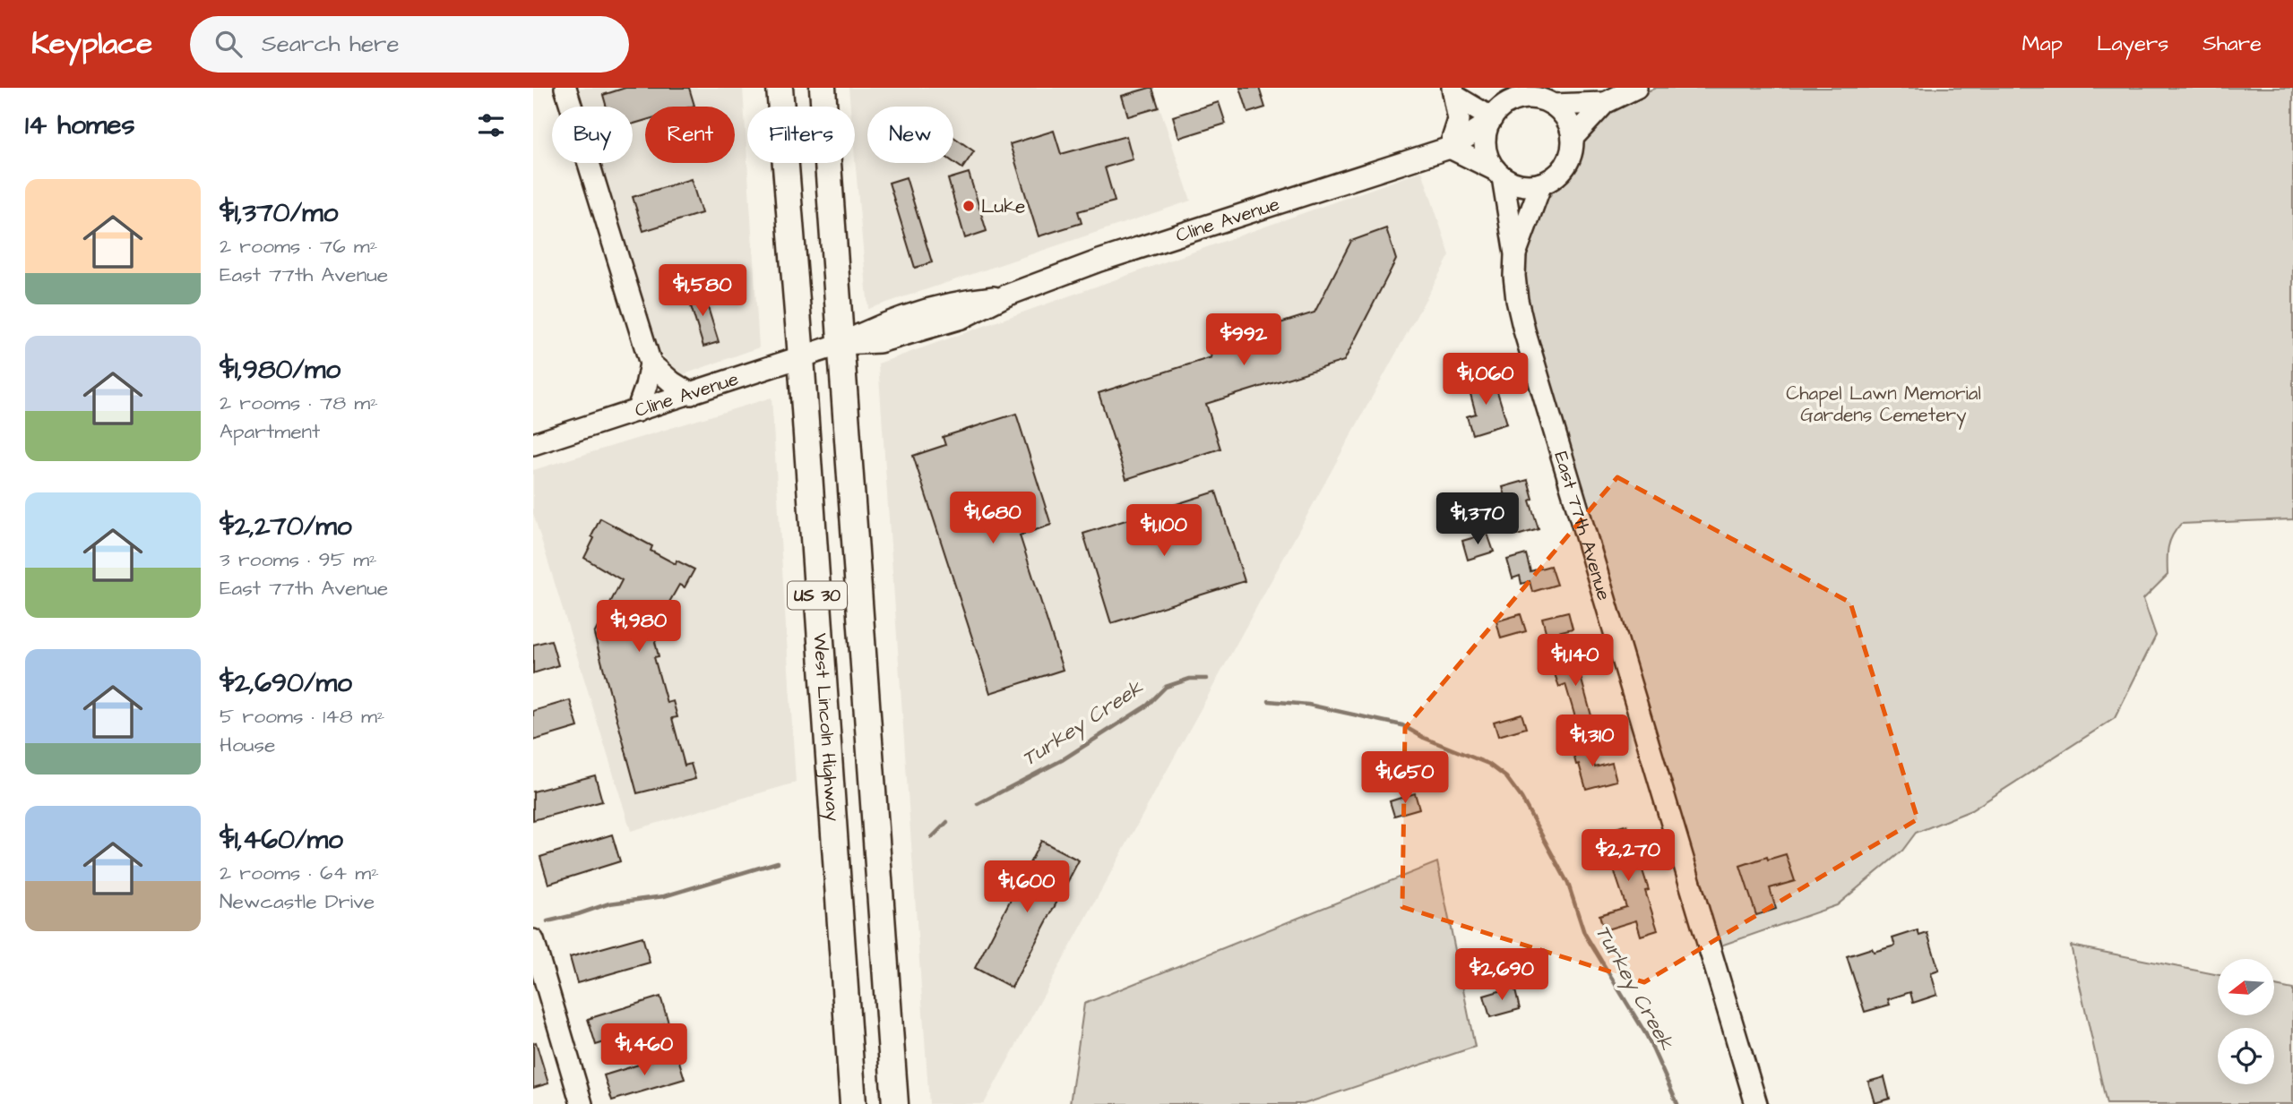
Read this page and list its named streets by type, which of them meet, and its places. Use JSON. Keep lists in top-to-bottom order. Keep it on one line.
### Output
{"streets":{"main road":["US 30","West Lincoln Highway"],"street":["Cline Avenue","East 77th Avenue"]},"crossings":[["Cline Avenue","East 77th Avenue"],["Cline Avenue","US 30"],["Cline Avenue","West Lincoln Highway"]],"water":["Turkey Creek"],"parks":["Chapel Lawn Memorial Gardens Cemetery"],"places":["Luke"],"north":"left","page":{"header":"Keyplace","search":"Search here","nav":["Map","Layers","Share"],"heading":"14 homes","chip":["Buy","Rent","Filters","New"],"list":[{"name":"$1,370/mo","note":"2 rooms · 76 m² · East 77th Avenue"},{"name":"$1,980/mo","note":"2 rooms · 78 m² · Apartment"},{"name":"$2,270/mo","note":"3 rooms · 95 m² · East 77th Avenue"},{"name":"$2,690/mo","note":"5 rooms · 148 m² · House"},{"name":"$1,460/mo","note":"2 rooms · 64 m² · Newcastle Drive"}],"price":["$1,580","$992","$1,060","$1,680","$1,370","$1,100","$1,980","$1,140","$1,310","$1,650","$2,270","$1,600","$2,690","$1,460"]}}
